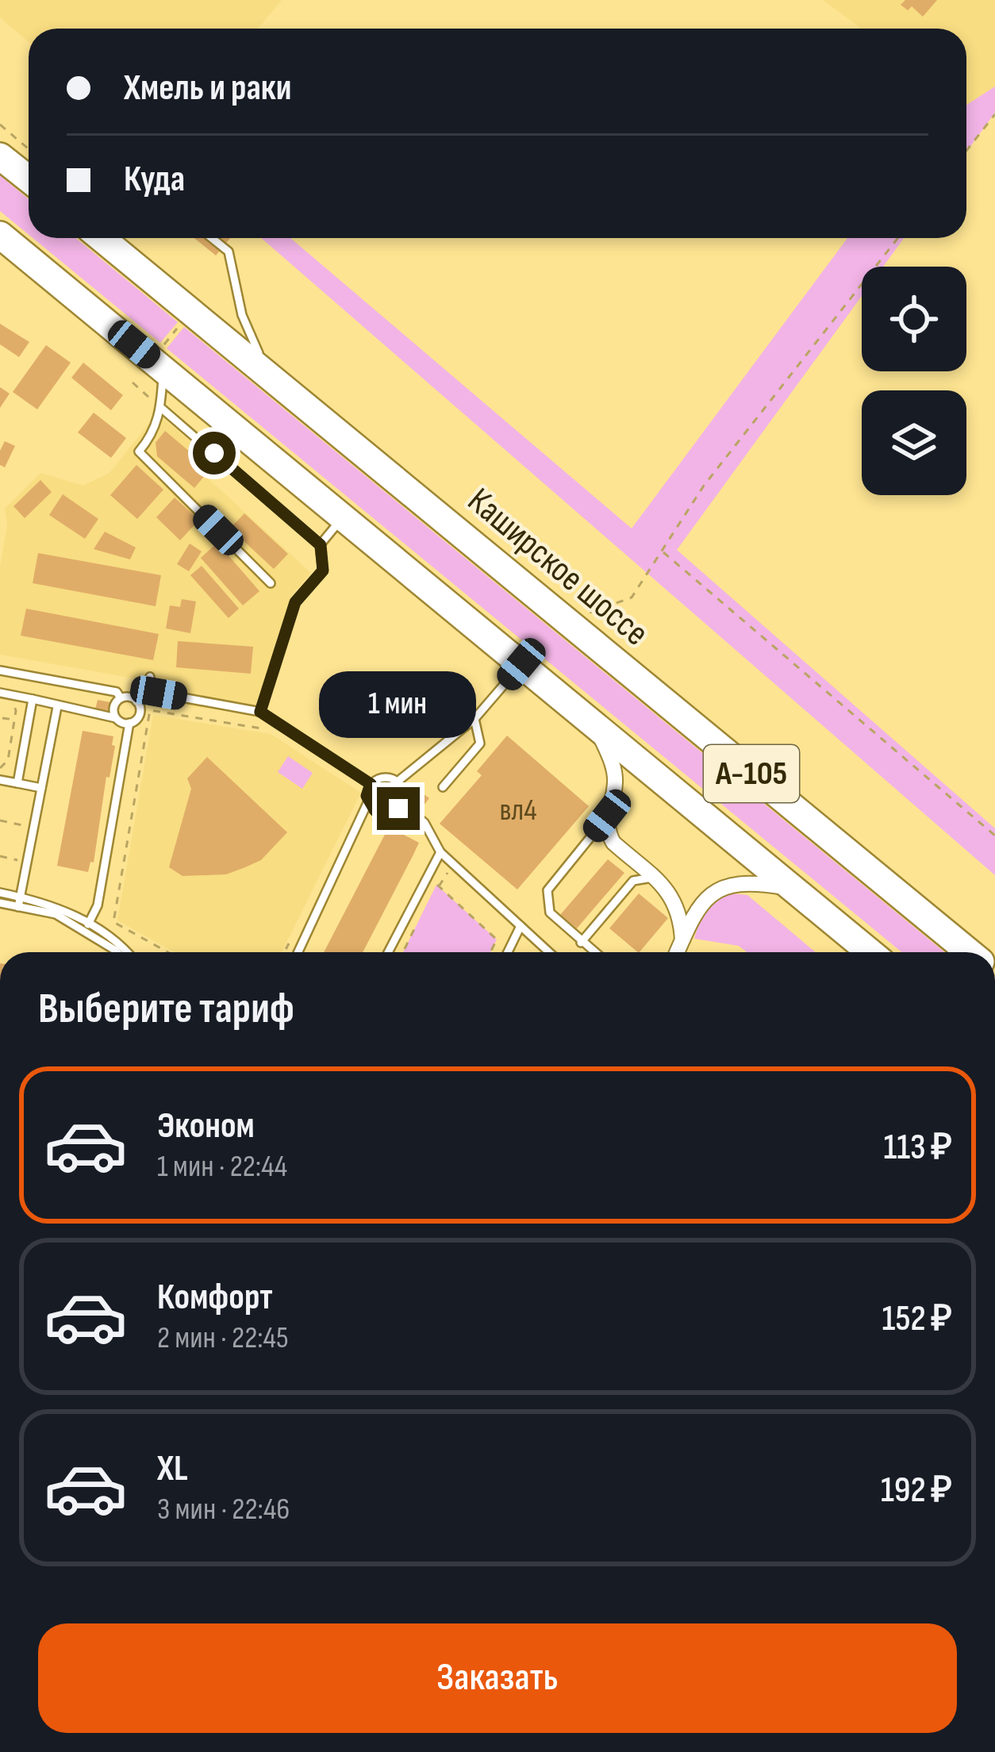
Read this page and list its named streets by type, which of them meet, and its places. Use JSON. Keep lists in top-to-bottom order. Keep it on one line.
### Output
{"streets":{"highway":["Каширское шоссе","А-105"]},"house_numbers":["вл4"],"page":{"banner":["Хмель и раки","Куда"],"bubble":"1 мин","heading":"Выберите тариф","list":[{"name":"Эконом","note":"1 мин · 22:44","value":"113 ₽"},{"name":"Комфорт","note":"2 мин · 22:45","value":"152 ₽"},{"name":"XL","note":"3 мин · 22:46","value":"192 ₽"}],"buttons":"Заказать"}}
